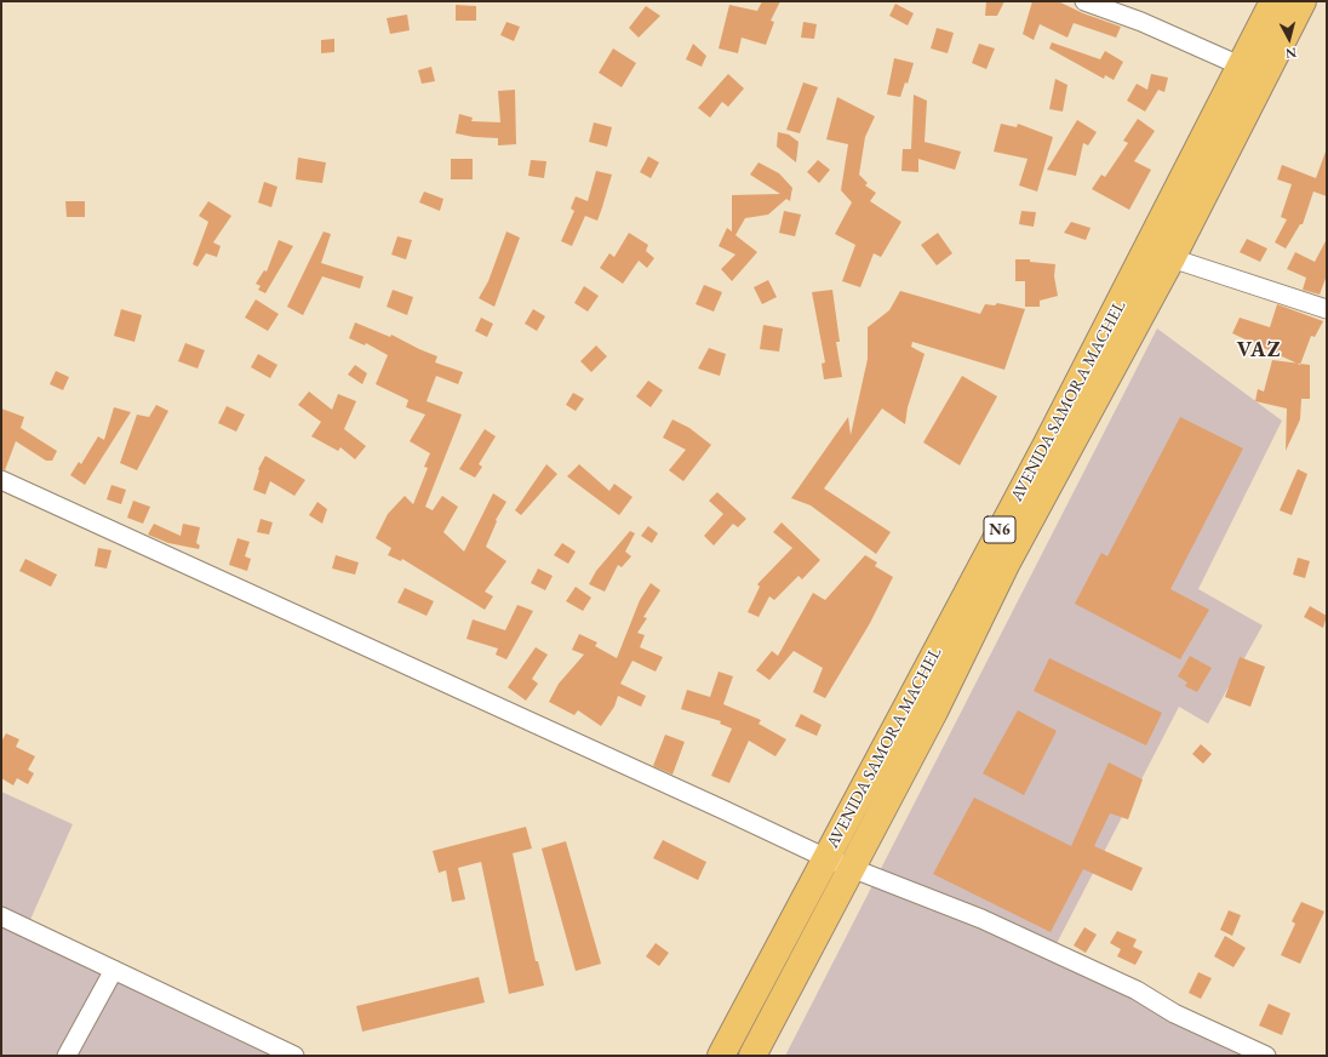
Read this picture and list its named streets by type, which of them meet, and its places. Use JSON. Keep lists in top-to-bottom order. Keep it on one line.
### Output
{"streets":{"highway":["AVENIDA SAMORA MACHEL","N6"]},"districts":["VAZ"],"north":"bottom"}
